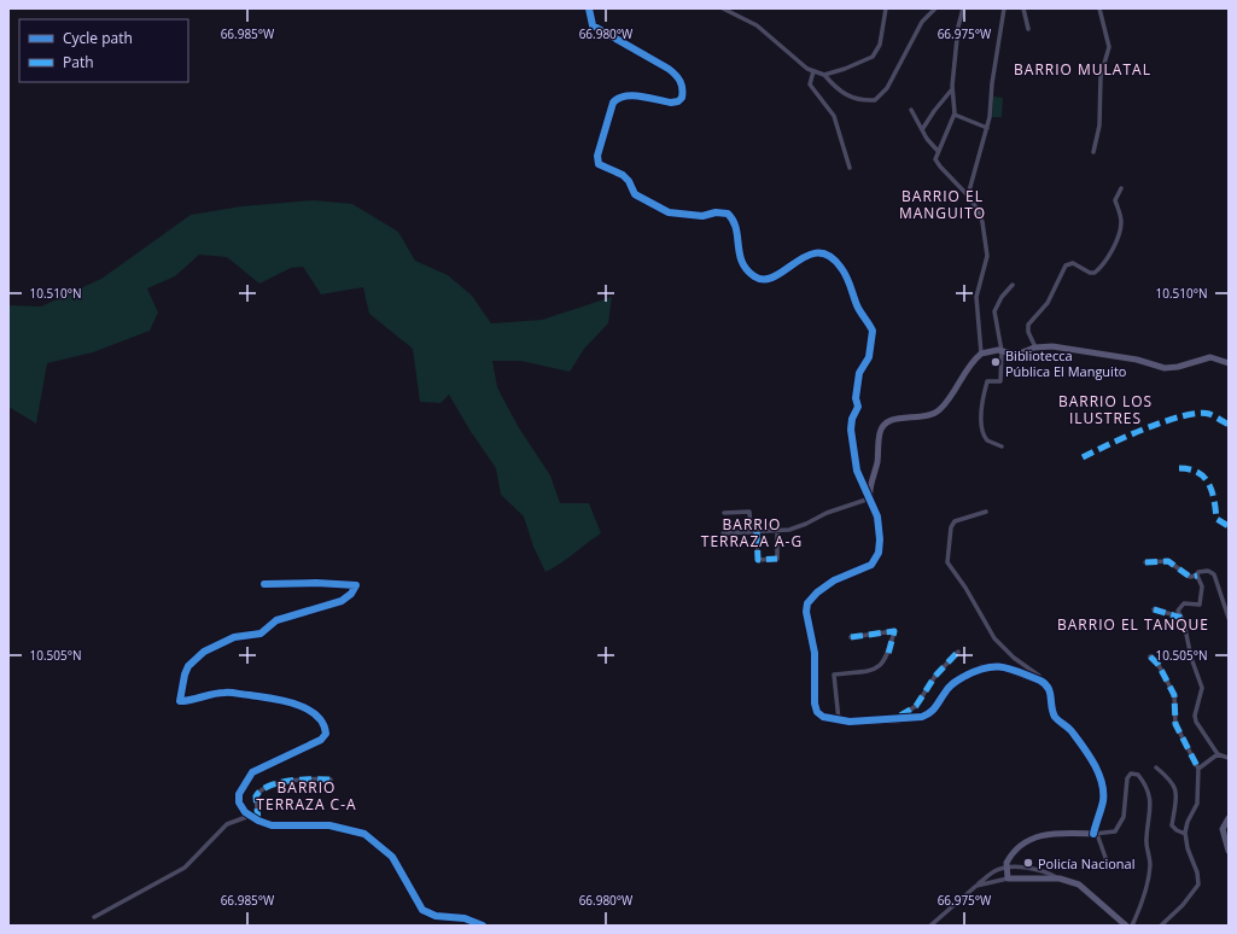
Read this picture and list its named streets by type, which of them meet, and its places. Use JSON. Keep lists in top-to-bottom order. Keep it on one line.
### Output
{"districts":["BARRIO MULATAL","BARRIO EL MANGUITO","BARRIO LOS ILUSTRES","BARRIO TERRAZA A-G","BARRIO EL TANQUE","BARRIO TERRAZA C-A"],"places":["Bibliotecca Pública El Manguito","Policía Nacional"],"legend":["Cycle path","Path"],"coordinates":["66.985°W","66.980°W","66.975°W","10.510°N","10.505°N"]}
